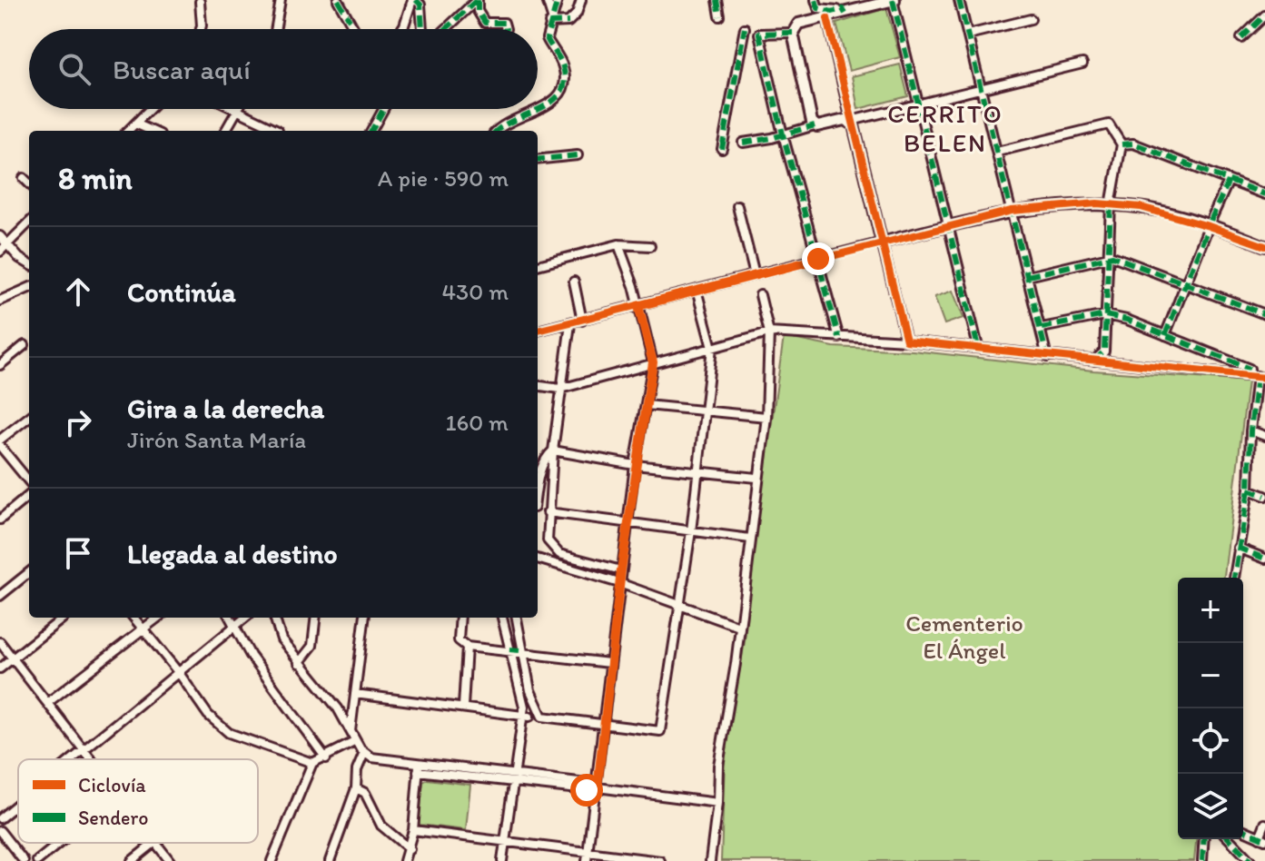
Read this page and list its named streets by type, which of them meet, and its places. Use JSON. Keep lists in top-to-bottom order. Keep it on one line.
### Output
{"districts":["CERRITO BELEN"],"parks":["Cementerio El Ángel"],"legend":["Ciclovía","Sendero"],"page":{"search":"Buscar aquí","heading":["8 min","A pie · 590 m"],"list":[["Continúa","430 m"],["Gira a la derecha","Jirón Santa María","160 m"],"Llegada al destino"],"map_buttons":["+","−"]}}
